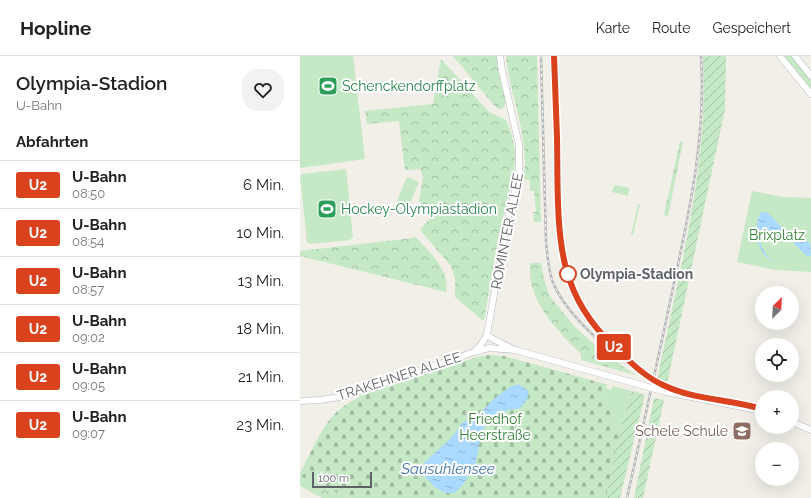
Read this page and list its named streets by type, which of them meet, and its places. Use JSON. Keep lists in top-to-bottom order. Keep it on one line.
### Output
{"streets":{"main road":["ROMINTER ALLEE","TRAKEHNER ALLEE"]},"water":["Sausuhlensee"],"parks":["Brixplatz","Friedhof Heerstraße"],"places":{"sports":["Schenckendorffplatz","Hockey-Olympiastadion"],"other":["Olympia-Stadion"],"school or university":["Schele Schule"]},"lines":["metro line U2"],"scale_bar":"100 m","north":"top right","page":{"header":"Hopline","nav":["Karte","Route","Gespeichert"],"heading":[["Olympia-Stadion","U-Bahn"],"Abfahrten"],"on_map":"U2","list":[{"mark":"U2","name":"U-Bahn","note":"08:50","value":"6 Min."},{"mark":"U2","name":"U-Bahn","note":"08:54","value":"10 Min."},{"mark":"U2","name":"U-Bahn","note":"08:57","value":"13 Min."},{"mark":"U2","name":"U-Bahn","note":"09:02","value":"18 Min."},{"mark":"U2","name":"U-Bahn","note":"09:05","value":"21 Min."},{"mark":"U2","name":"U-Bahn","note":"09:07","value":"23 Min."}],"map_buttons":["+","−"],"scale":"100 m"}}
